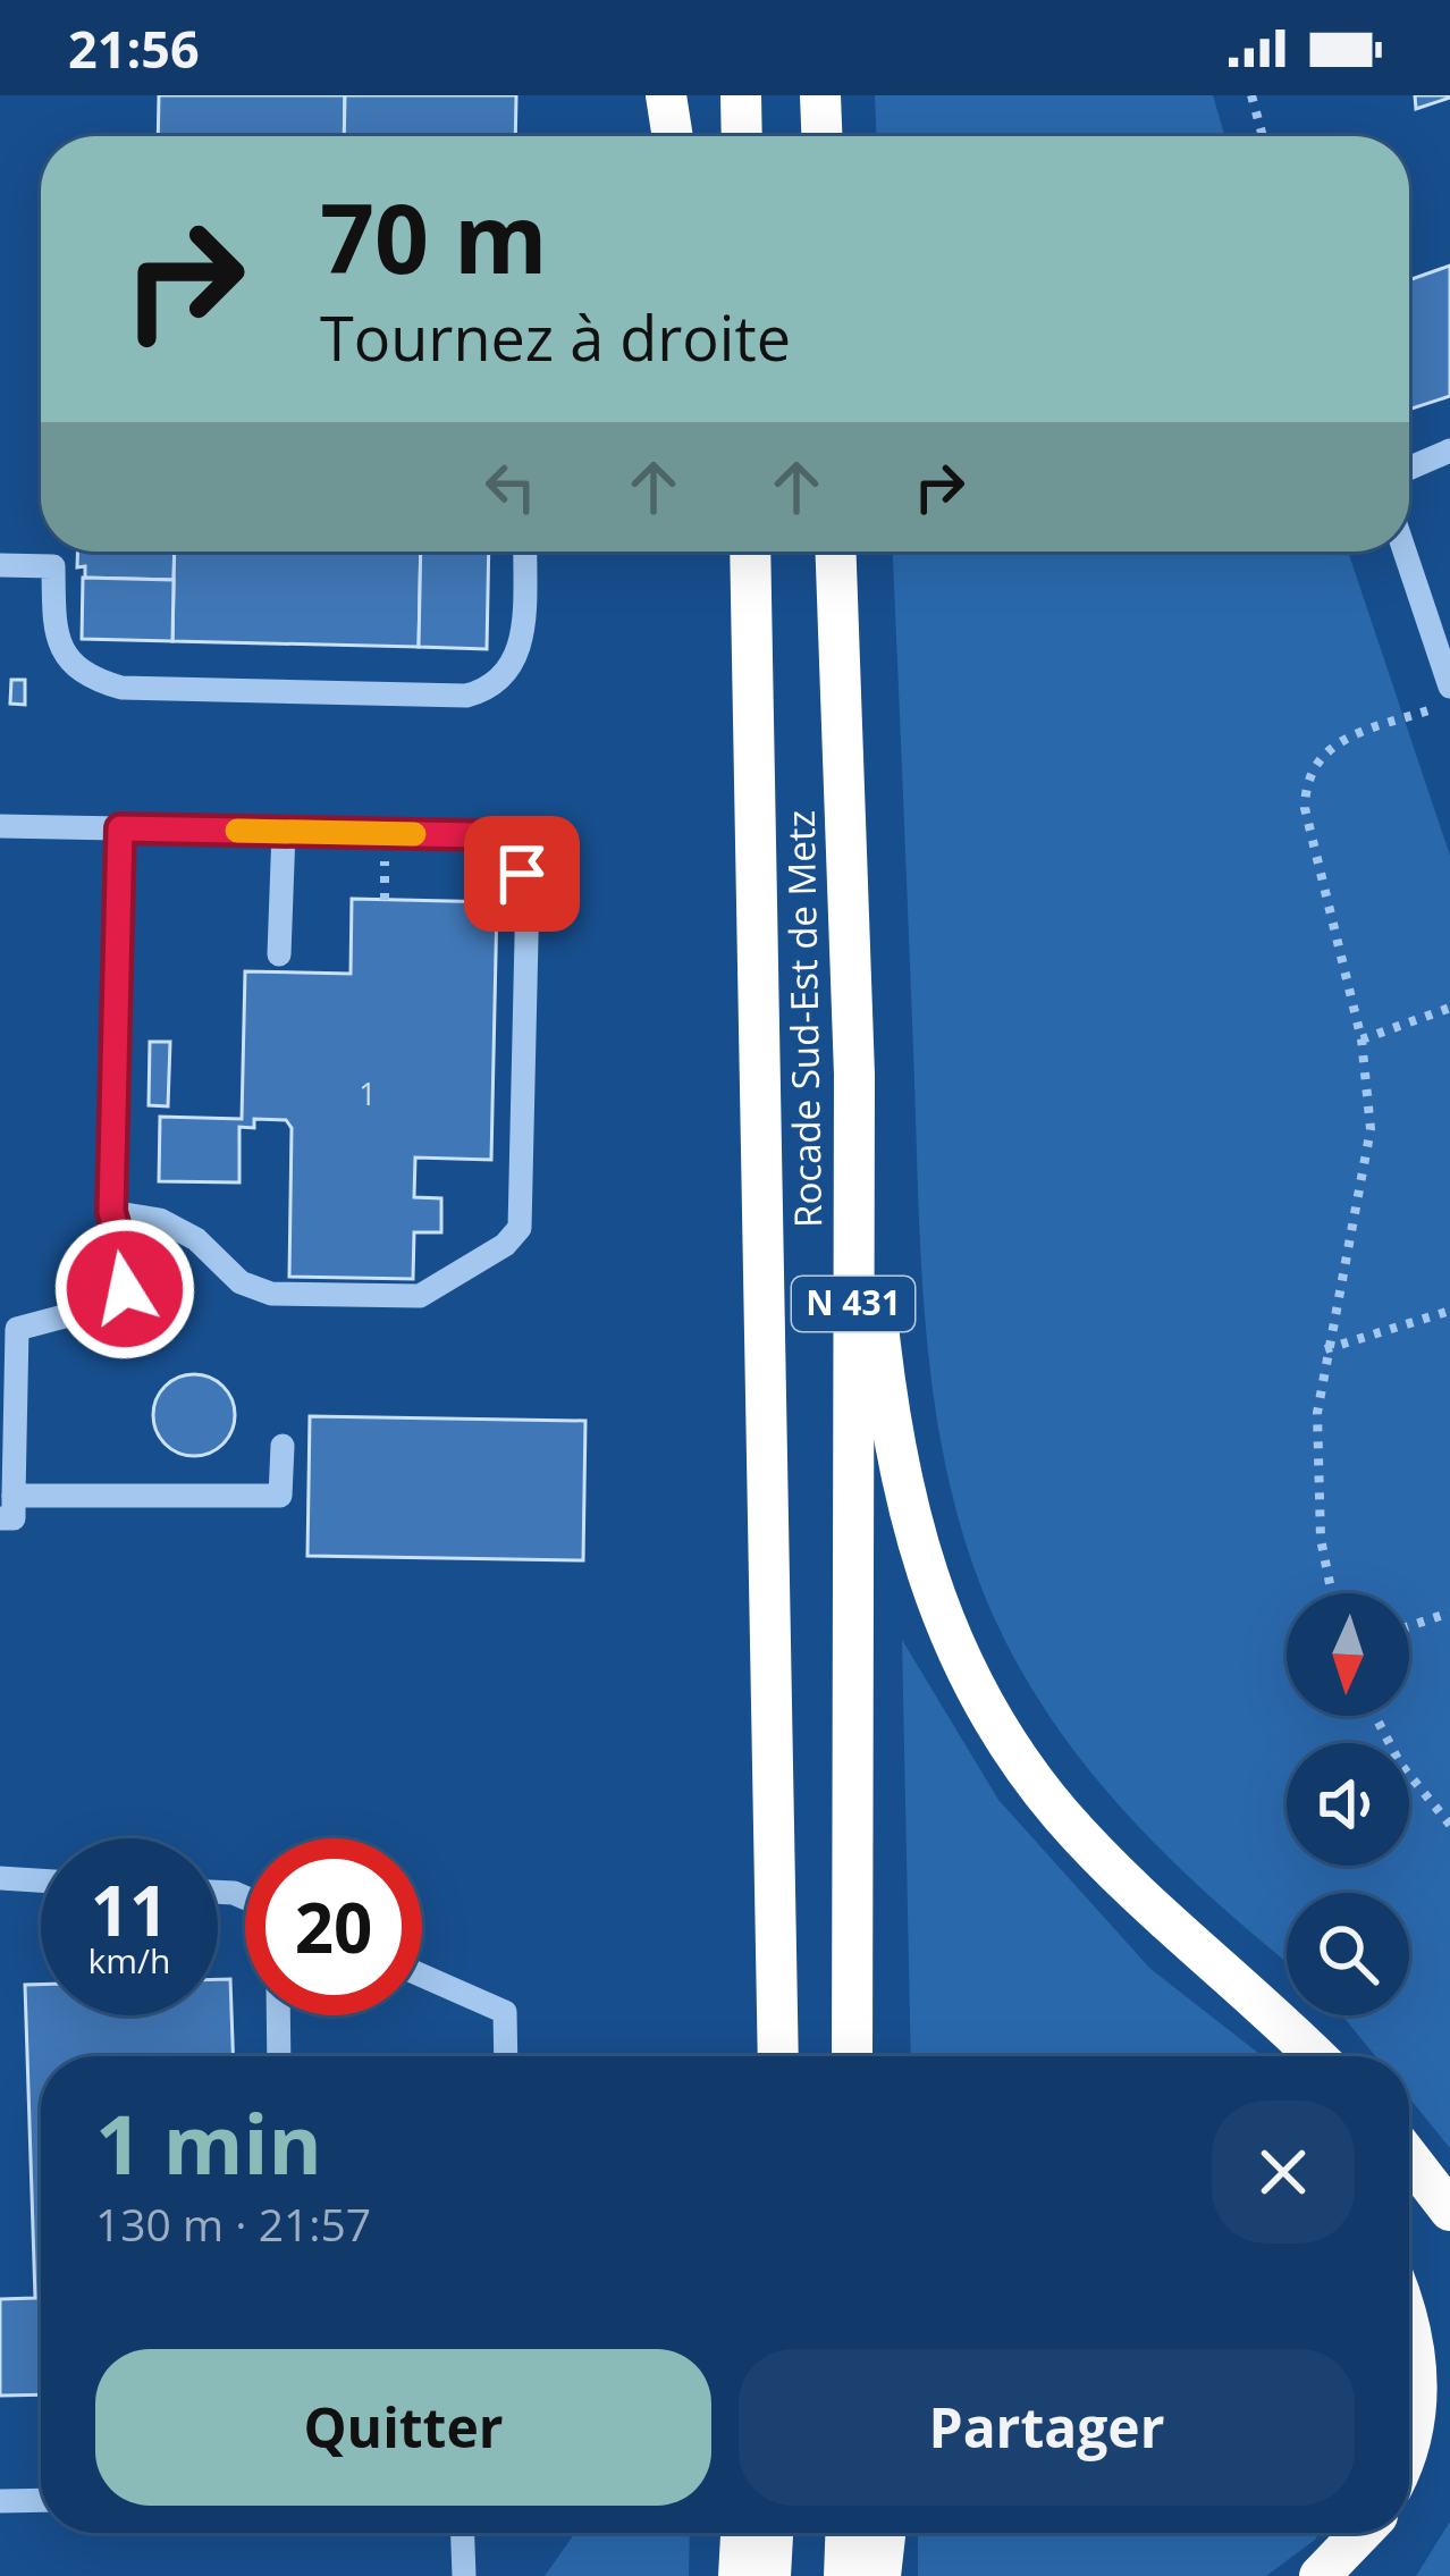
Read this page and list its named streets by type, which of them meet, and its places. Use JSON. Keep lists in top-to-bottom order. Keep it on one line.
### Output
{"streets":{"highway":["Rocade Sud-Est de Metz","N 431"]},"house_numbers":["1"],"north":"bottom","page":{"status":"21:56","turn":["70 m","Tournez à droite"],"speed":"11 km/h","limit":"20","heading":["1 min","130 m · 21:57"],"buttons":["Quitter","Partager"]}}
